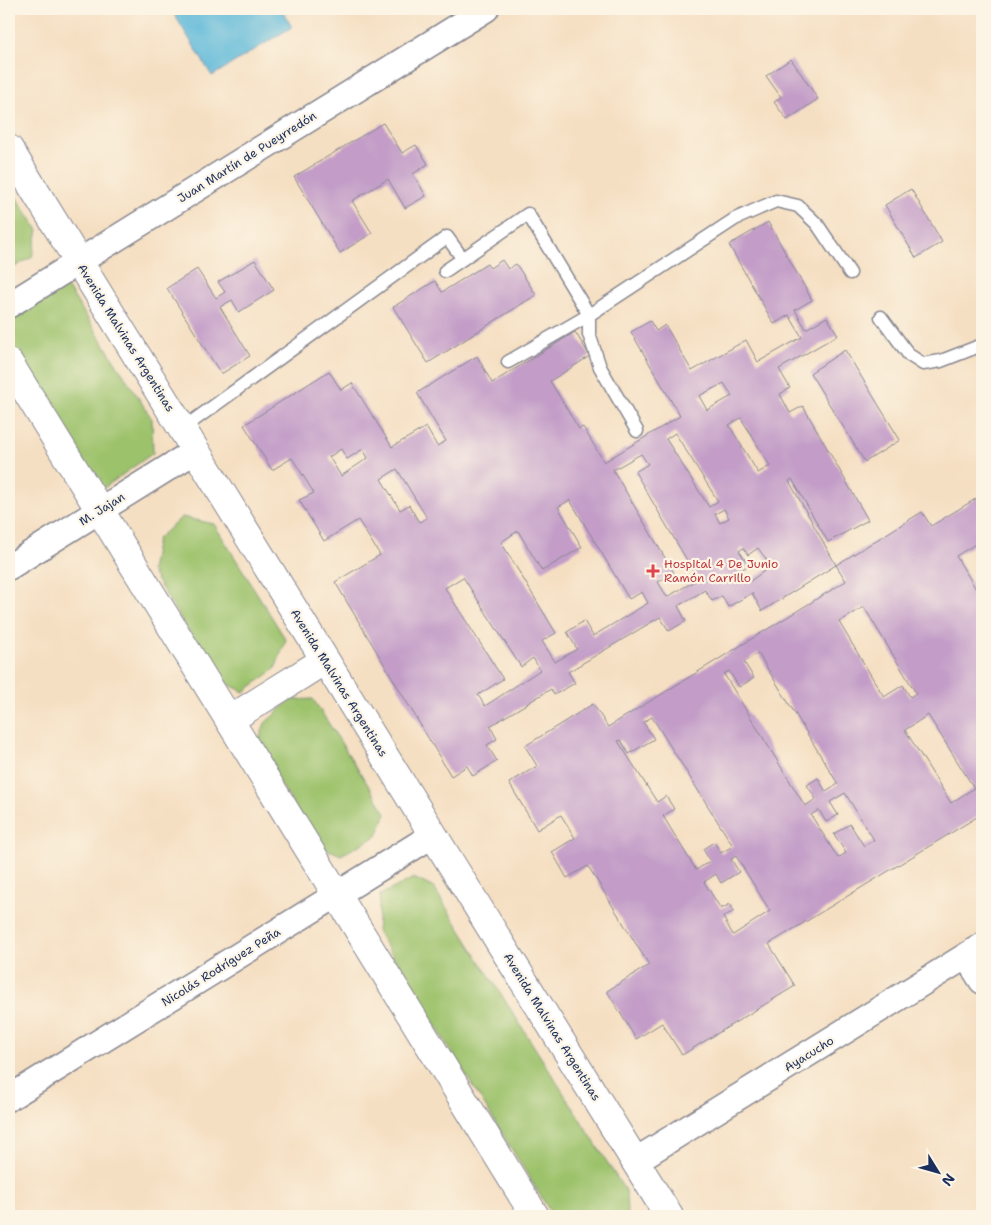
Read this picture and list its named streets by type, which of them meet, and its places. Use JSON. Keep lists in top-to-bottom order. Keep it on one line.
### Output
{"streets":{"main road":["Avenida Malvinas Argentinas"],"street":["Juan Martín de Pueyrredón","M. Jajan","Nicolás Rodríguez Peña","Ayacucho"]},"crossings":[["Juan Martín de Pueyrredón","Avenida Malvinas Argentinas"],["Avenida Malvinas Argentinas","M. Jajan"],["Avenida Malvinas Argentinas","Nicolás Rodríguez Peña"],["Avenida Malvinas Argentinas","Ayacucho"]],"places":{"health":["Hospital 4 De Junio Ramón Carrillo"]},"north":"bottom right"}
